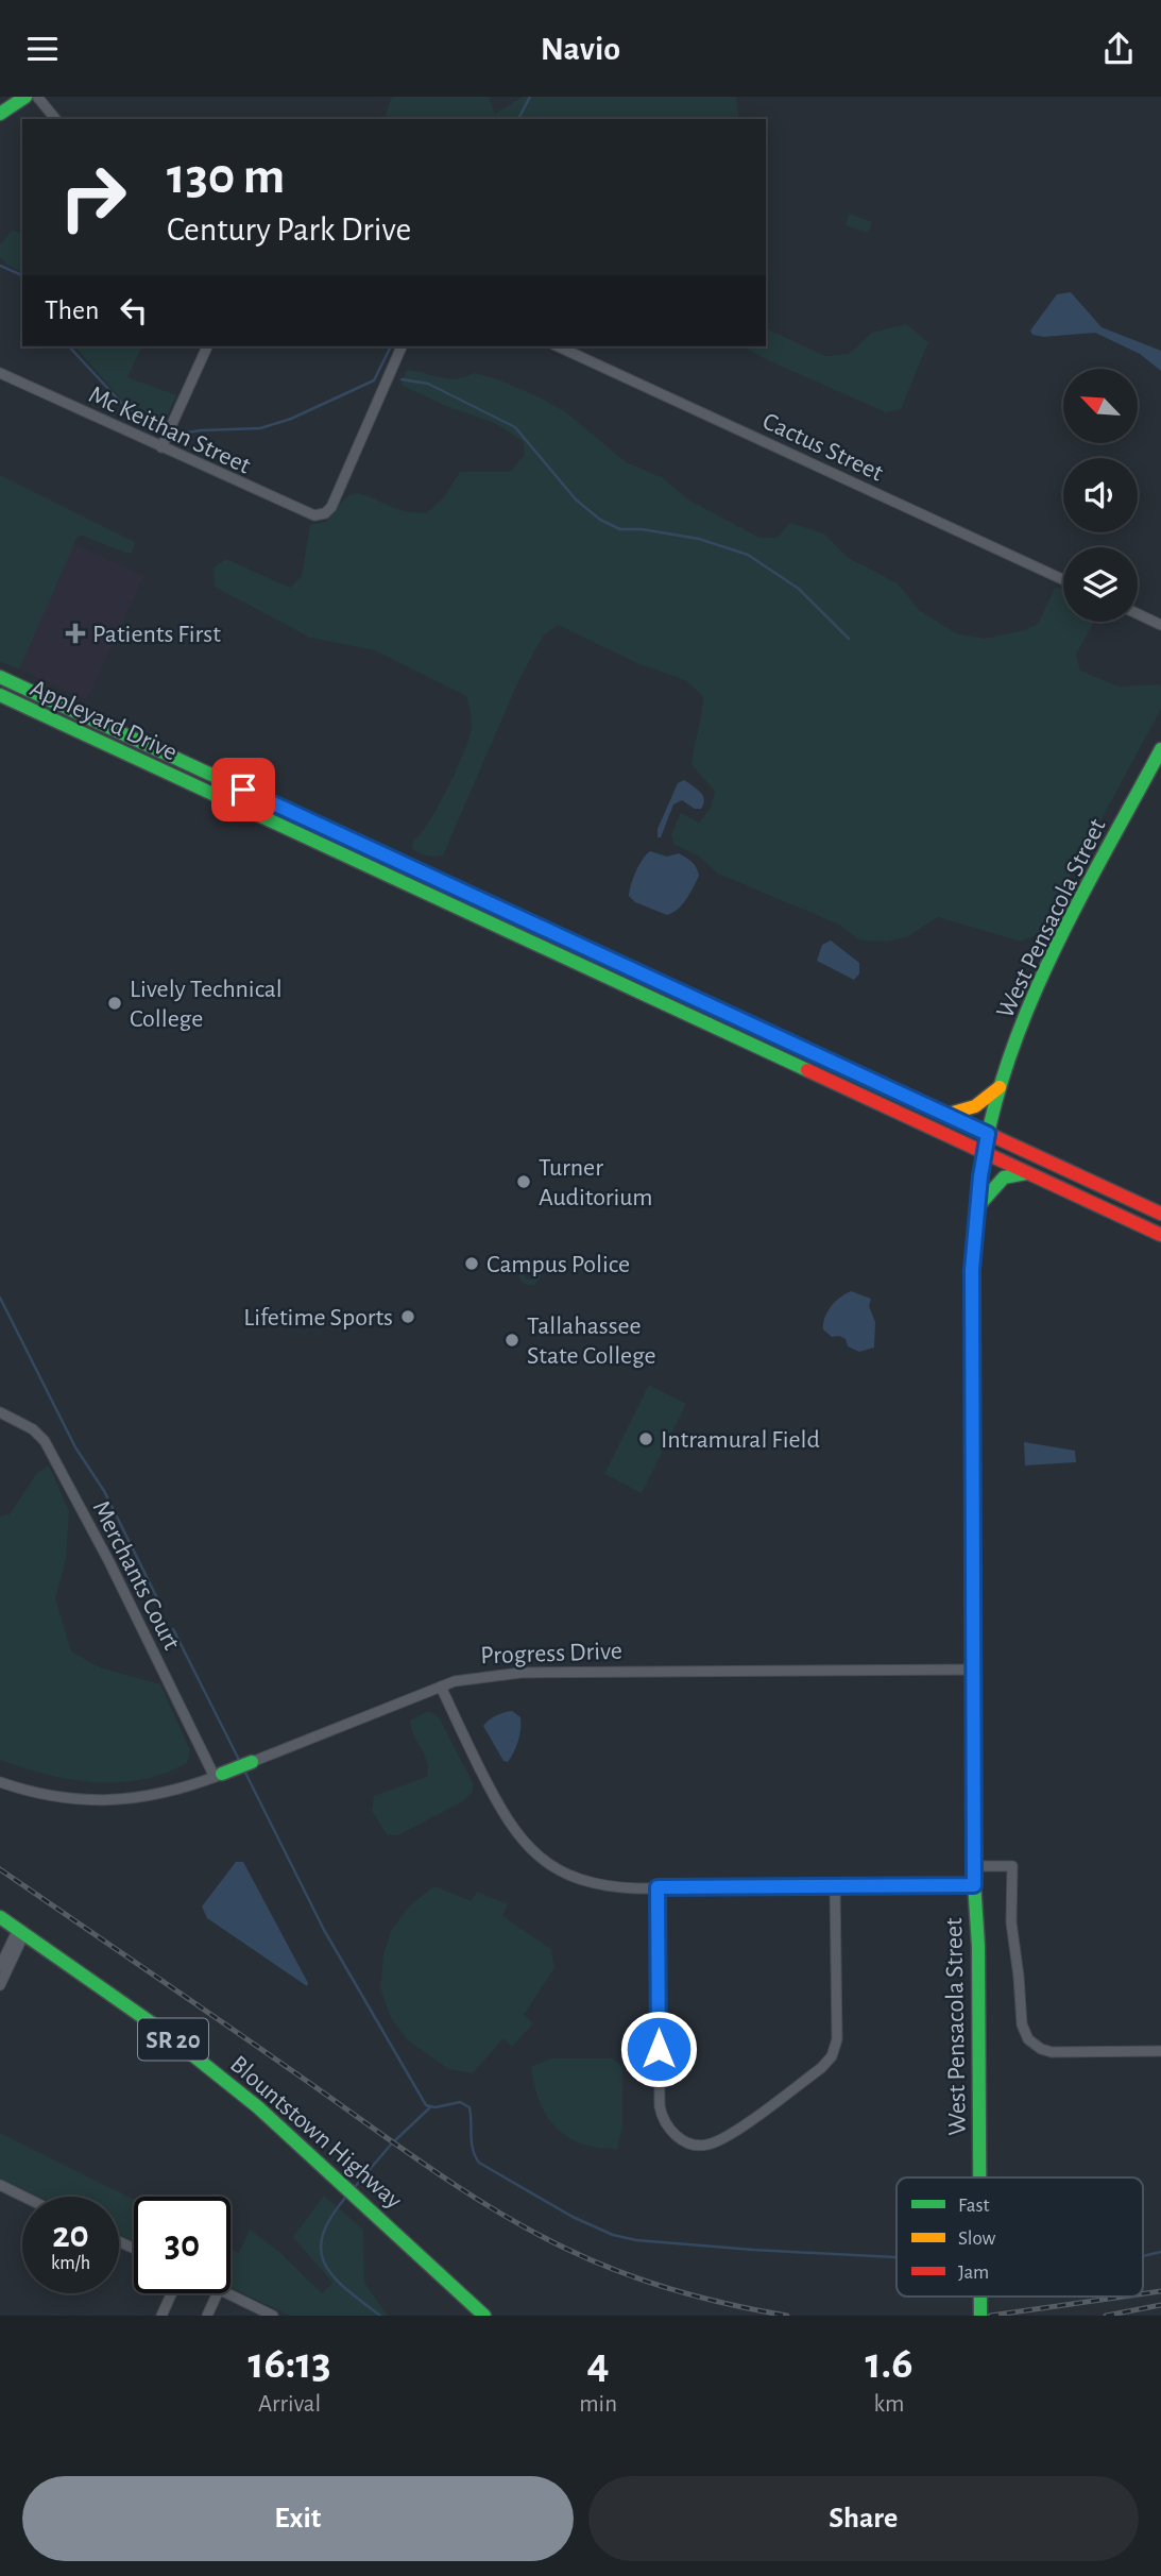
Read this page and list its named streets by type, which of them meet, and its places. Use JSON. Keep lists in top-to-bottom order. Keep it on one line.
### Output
{"streets":{"main road":["Appleyard Drive","West Pensacola Street","Progress Drive","SR 20","Blountstown Highway"],"street":["Mc Keithan Street","Cactus Street","Merchants Court"]},"crossings":[["Appleyard Drive","West Pensacola Street"],["West Pensacola Street","Progress Drive"],["Merchants Court","Progress Drive"]],"places":{"health":["Patients First"],"other":["Lively Technical College","Turner Auditorium","Campus Police","Lifetime Sports","Tallahassee State College","Intramural Field"]},"legend":["Fast","Slow","Jam"],"north":"top left","page":{"header":"Navio","turn":["130 m","Century Park Drive"],"then":"Then","speed":"20 km/h","limit":"30","eta":["16:13","Arrival","4","min","1.6","km"],"buttons":["Exit","Share"]}}
